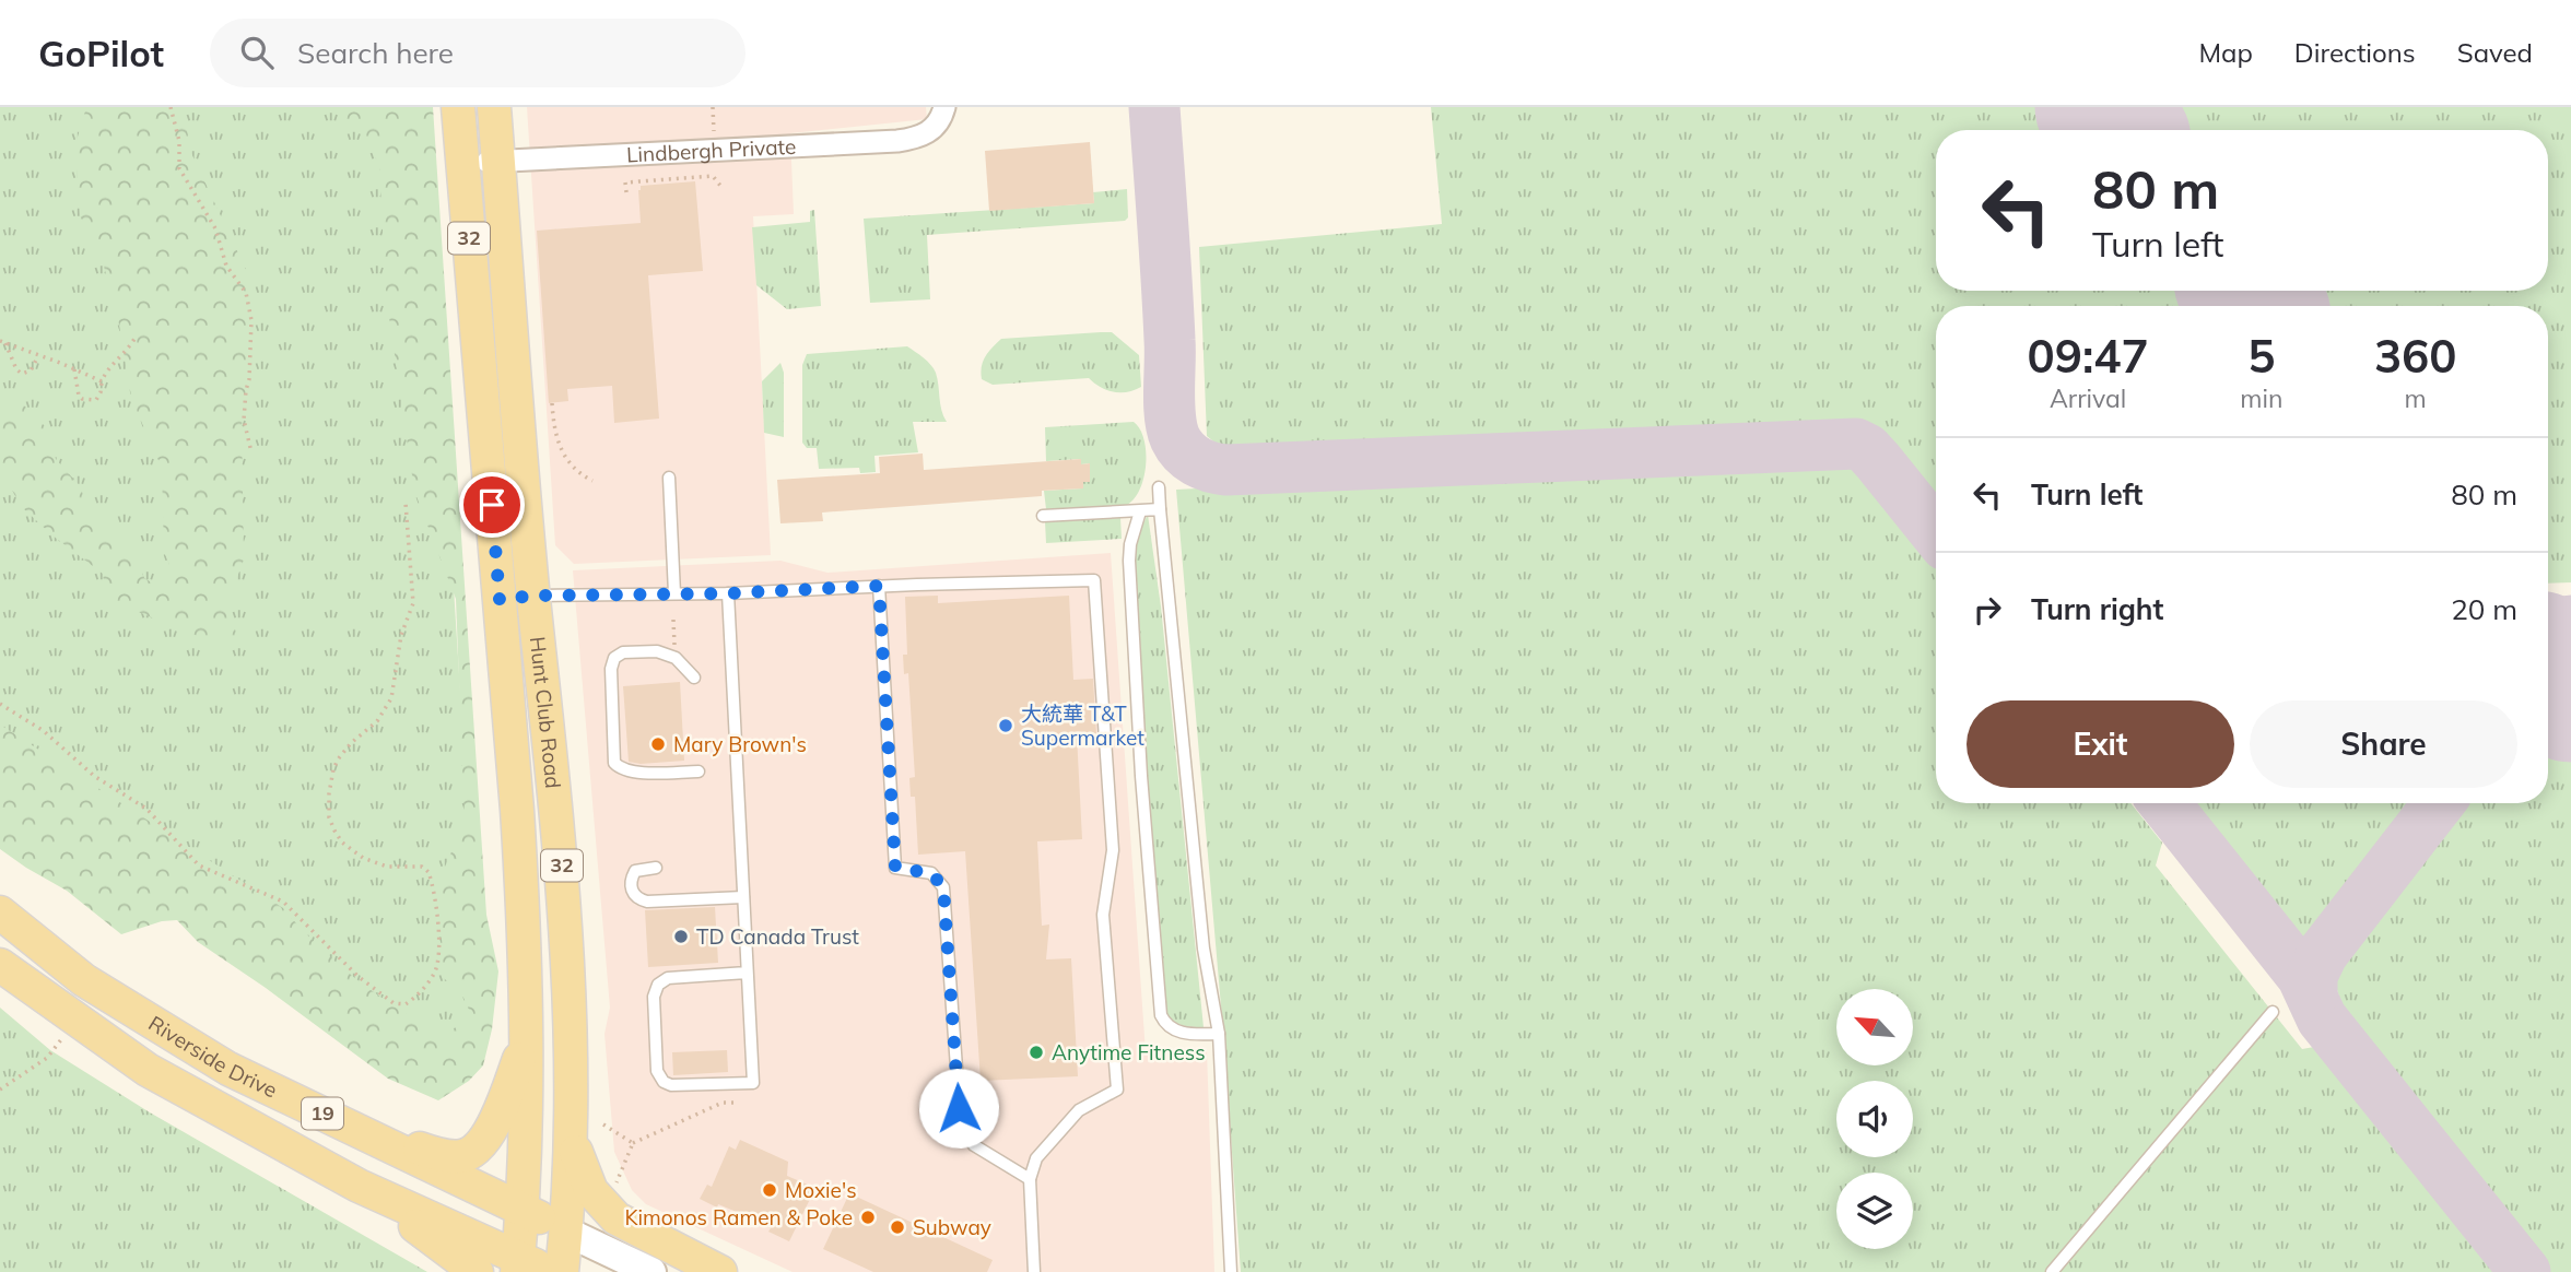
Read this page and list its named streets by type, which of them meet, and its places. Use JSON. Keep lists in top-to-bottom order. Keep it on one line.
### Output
{"streets":{"main road":["32","Hunt Club Road","Riverside Drive","19"],"street":["Lindbergh Private"]},"crossings":[["Lindbergh Private","Hunt Club Road"],["Hunt Club Road","Riverside Drive"]],"places":["大統華 T&T Supermarket","Mary Brown's","TD Canada Trust","Anytime Fitness","Moxie's","Kimonos Ramen & Poke","Subway"],"north":"top left","page":{"header":"GoPilot","search":"Search here","nav":["Map","Directions","Saved"],"turn":["80 m","Turn left"],"eta":["09:47","Arrival","5","min","360","m"],"list":[{"name":"Turn left","value":"80 m"},{"name":"Turn right","value":"20 m"}],"buttons":["Exit","Share"]}}
